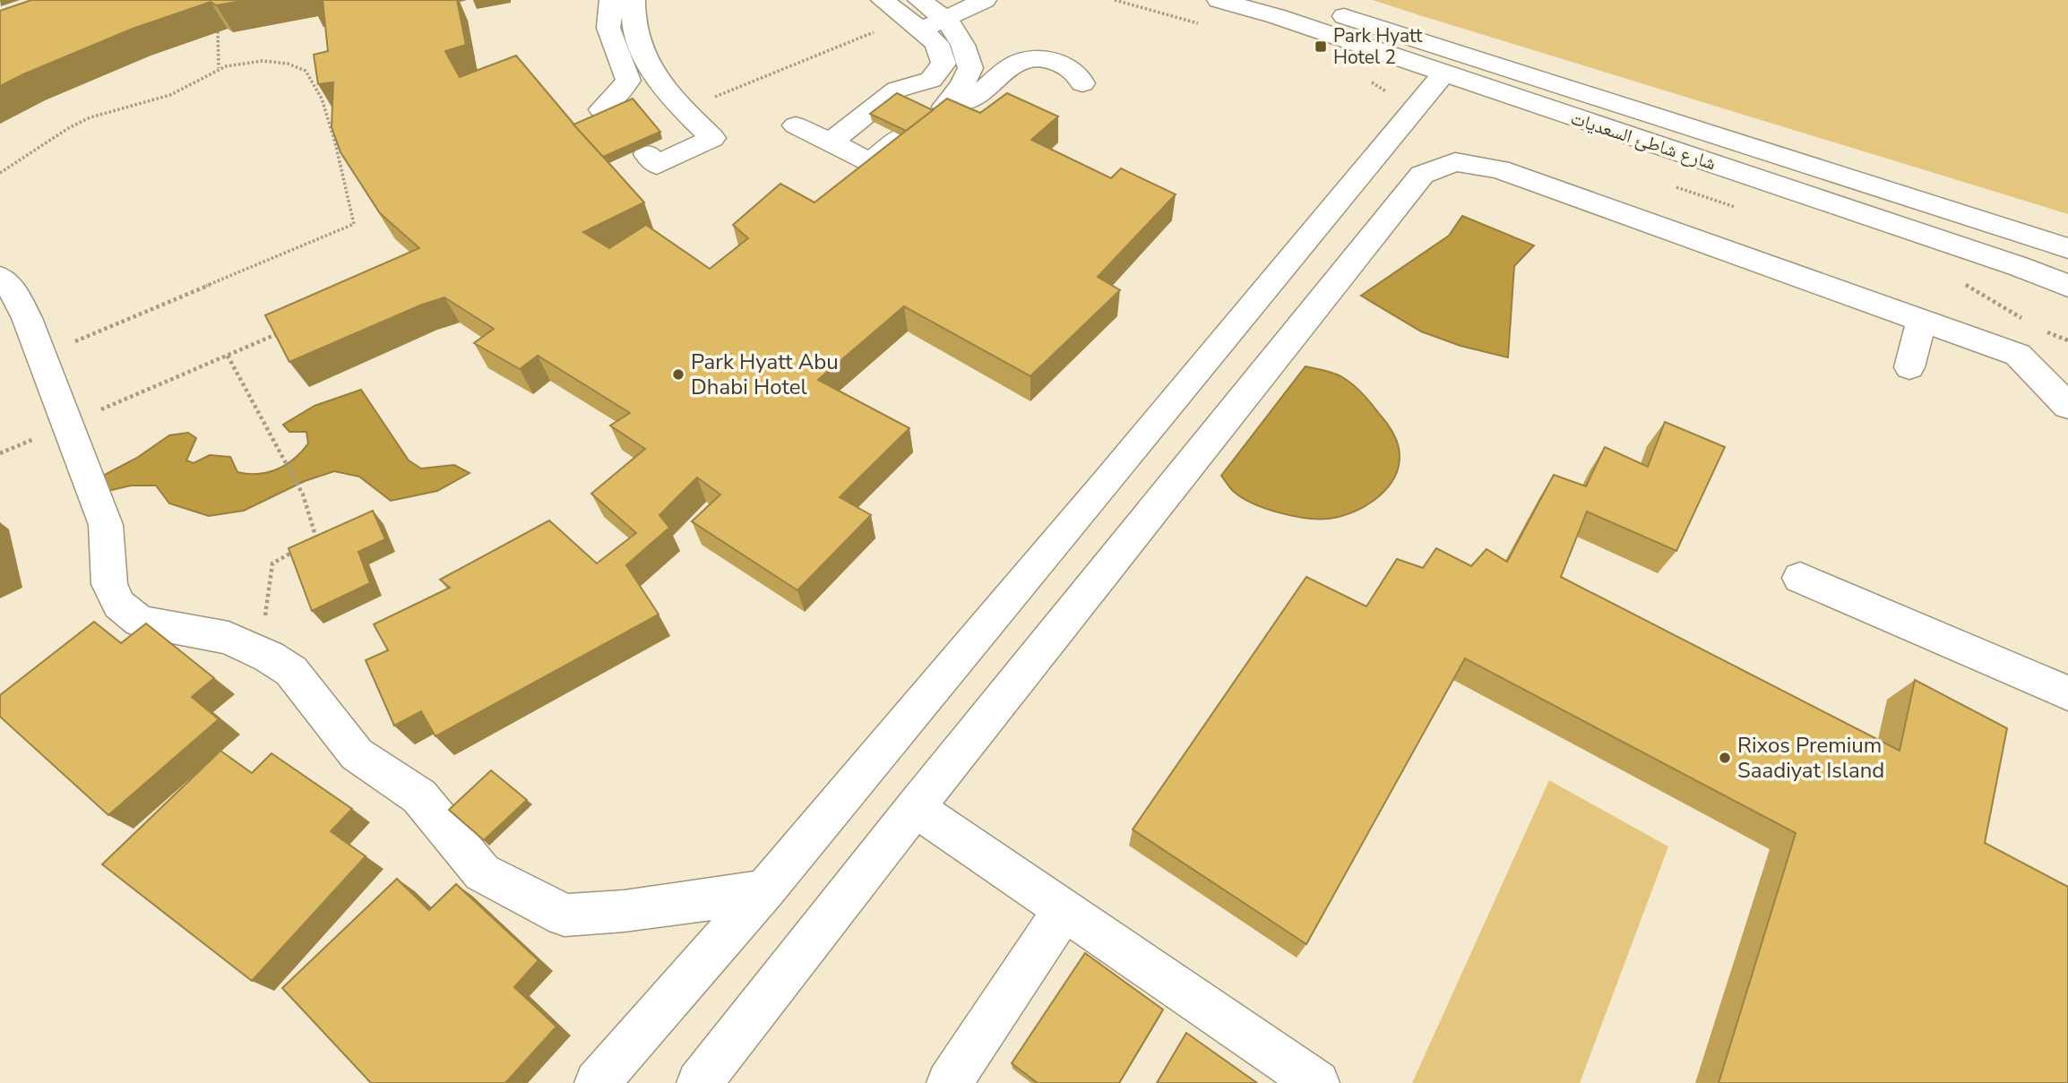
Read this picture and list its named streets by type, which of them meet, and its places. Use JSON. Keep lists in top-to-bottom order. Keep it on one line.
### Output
{"streets":{"street":["شارع شاطئ السعديات"]},"places":{"transit":["Park Hyatt Hotel 2"],"other":["Park Hyatt Abu Dhabi Hotel","Rixos Premium Saadiyat Island"]}}
